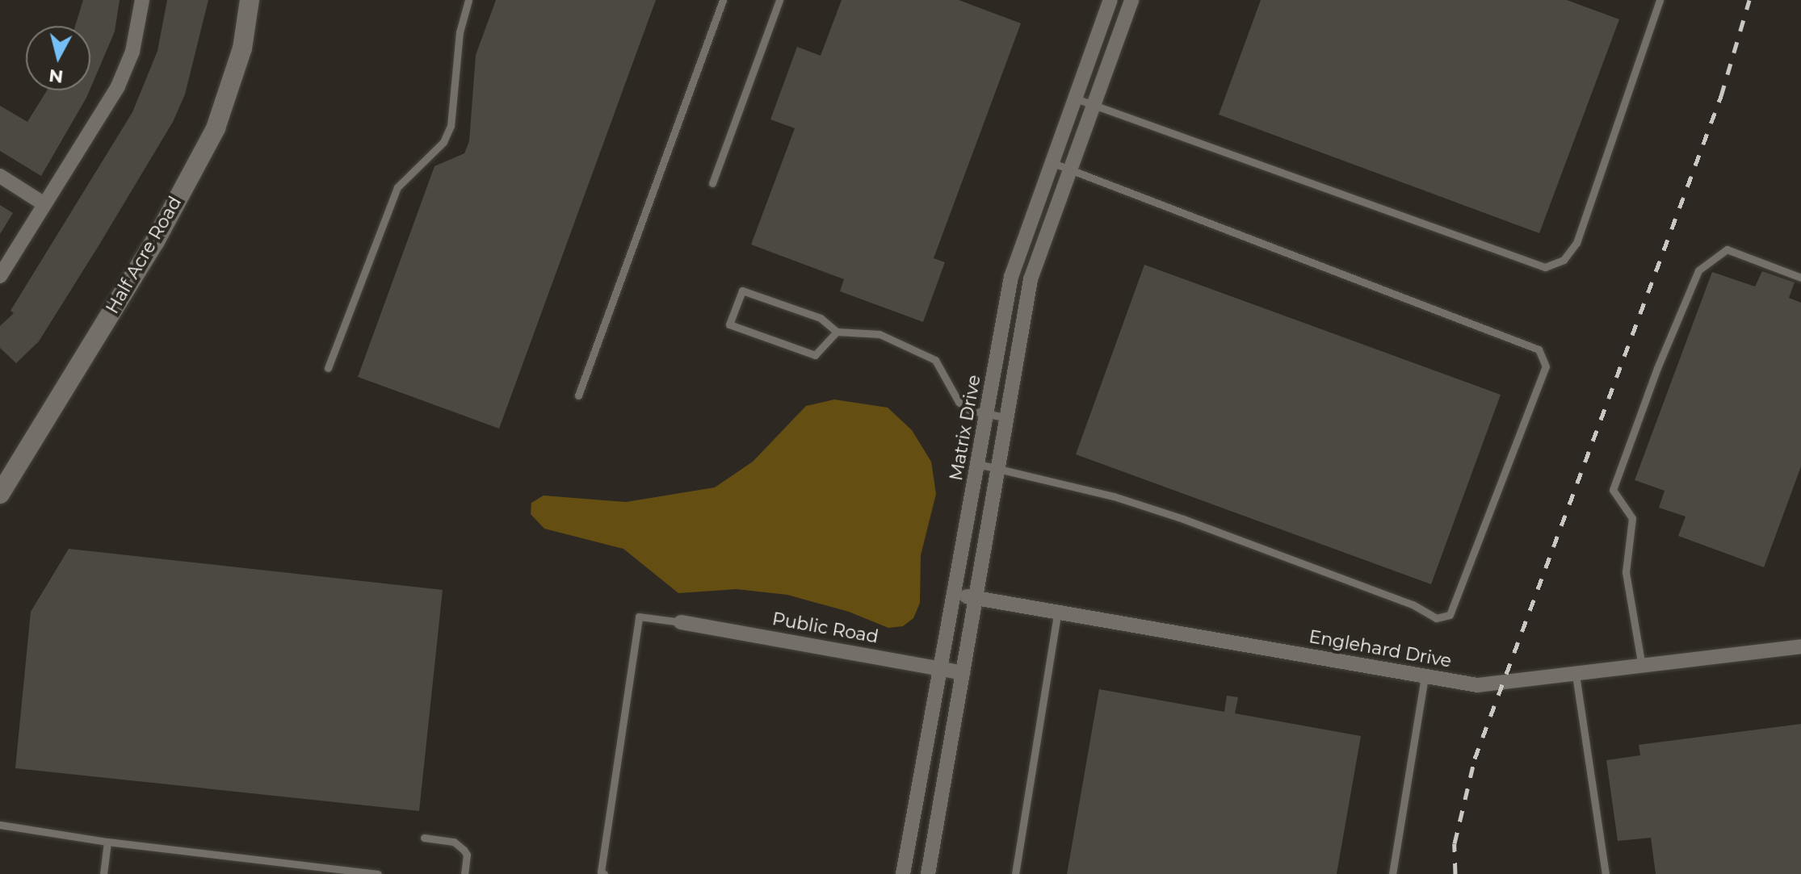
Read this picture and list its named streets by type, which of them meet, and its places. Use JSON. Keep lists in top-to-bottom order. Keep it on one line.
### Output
{"streets":{"street":["Half Acre Road","Matrix Drive","Public Road","Englehard Drive"]},"crossings":[["Matrix Drive","Public Road"],["Matrix Drive","Englehard Drive"]],"north":"bottom"}
